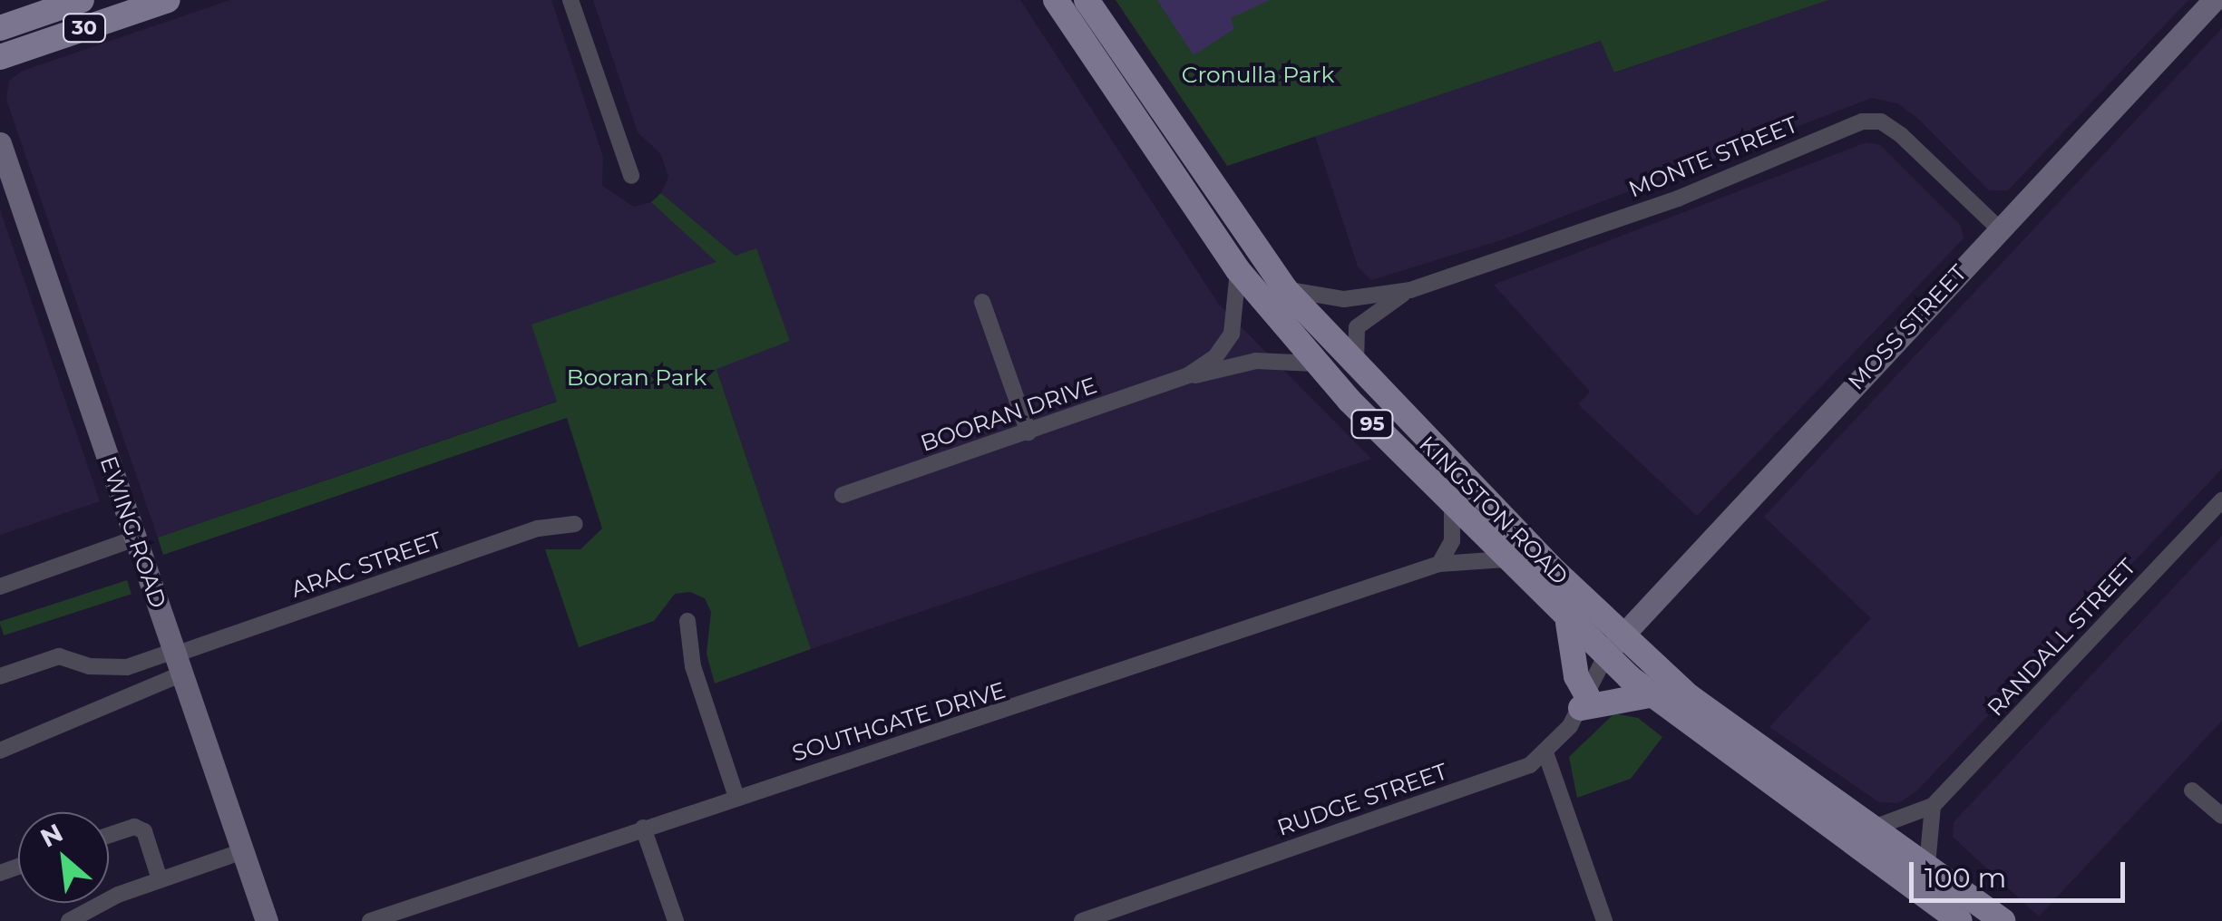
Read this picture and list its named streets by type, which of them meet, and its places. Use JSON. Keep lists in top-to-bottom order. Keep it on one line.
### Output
{"streets":{"main road":["30","95","KINGSTON ROAD"],"street":["MONTE STREET","MOSS STREET","BOORAN DRIVE","EWING ROAD","ARAC STREET","RANDALL STREET","SOUTHGATE DRIVE","RUDGE STREET"]},"crossings":[["MONTE STREET","MOSS STREET"],["MONTE STREET","KINGSTON ROAD"],["MOSS STREET","KINGSTON ROAD"],["BOORAN DRIVE","KINGSTON ROAD"],["KINGSTON ROAD","RANDALL STREET"],["KINGSTON ROAD","SOUTHGATE DRIVE"],["EWING ROAD","ARAC STREET"]],"parks":["Cronulla Park","Booran Park"],"scale_bar":"100 m","north":"top left"}
